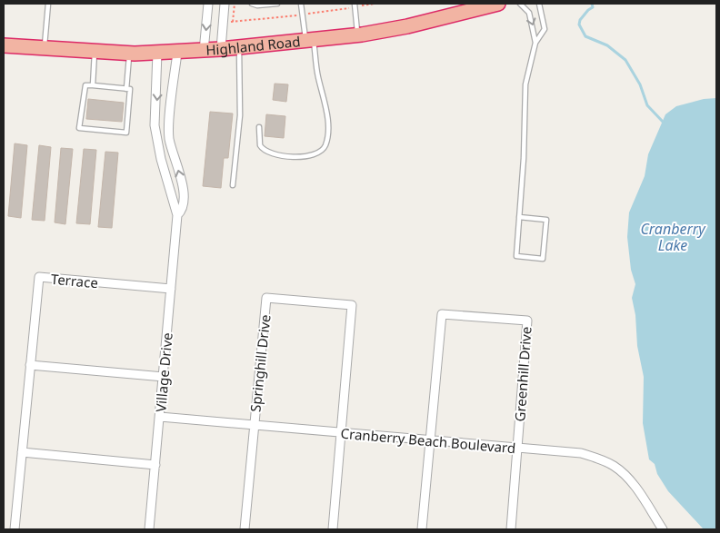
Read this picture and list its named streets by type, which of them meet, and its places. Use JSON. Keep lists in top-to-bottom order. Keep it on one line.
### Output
{"streets":{"highway":["Highland Road"],"street":["Terrace","Springhill Drive","Village Drive","Greenhill Drive","Cranberry Beach Boulevard"]},"crossings":[["Highland Road","Village Drive"],["Terrace","Village Drive"],["Springhill Drive","Cranberry Beach Boulevard"],["Village Drive","Cranberry Beach Boulevard"],["Greenhill Drive","Cranberry Beach Boulevard"]],"water":["Cranberry Lake"]}
